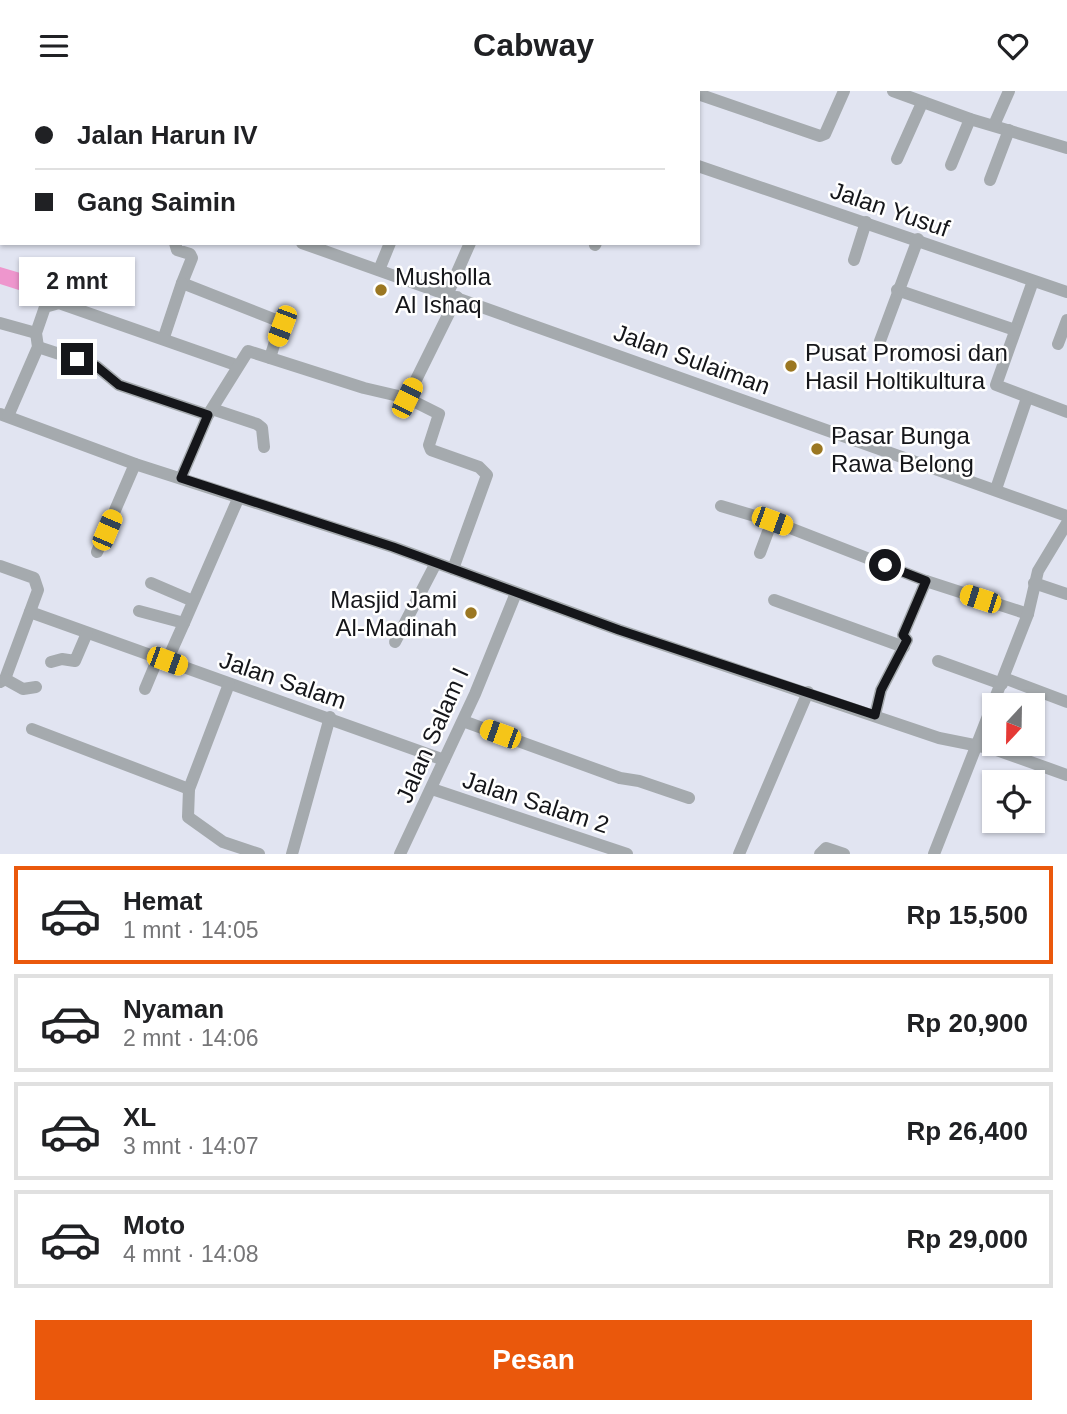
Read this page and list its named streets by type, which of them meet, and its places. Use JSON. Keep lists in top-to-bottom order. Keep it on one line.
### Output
{"streets":{"street":["Jalan Yusuf","Jalan Sulaiman","Jalan Salam","Jalan Salam I","Jalan Salam 2"]},"crossings":[["Jalan Salam","Jalan Salam I"],["Jalan Salam I","Jalan Salam 2"]],"places":["Musholla Al Ishaq","Pusat Promosi dan Hasil Holtikultura","Pasar Bunga Rawa Belong","Masjid Jami Al-Madinah"],"north":"bottom","page":{"header":"Cabway","banner":["Jalan Harun IV","Gang Saimin"],"bubble":"2 mnt","list":[{"name":"Hemat","note":"1 mnt · 14:05","value":"Rp 15,500"},{"name":"Nyaman","note":"2 mnt · 14:06","value":"Rp 20,900"},{"name":"XL","note":"3 mnt · 14:07","value":"Rp 26,400"},{"name":"Moto","note":"4 mnt · 14:08","value":"Rp 29,000"}],"buttons":"Pesan"}}
